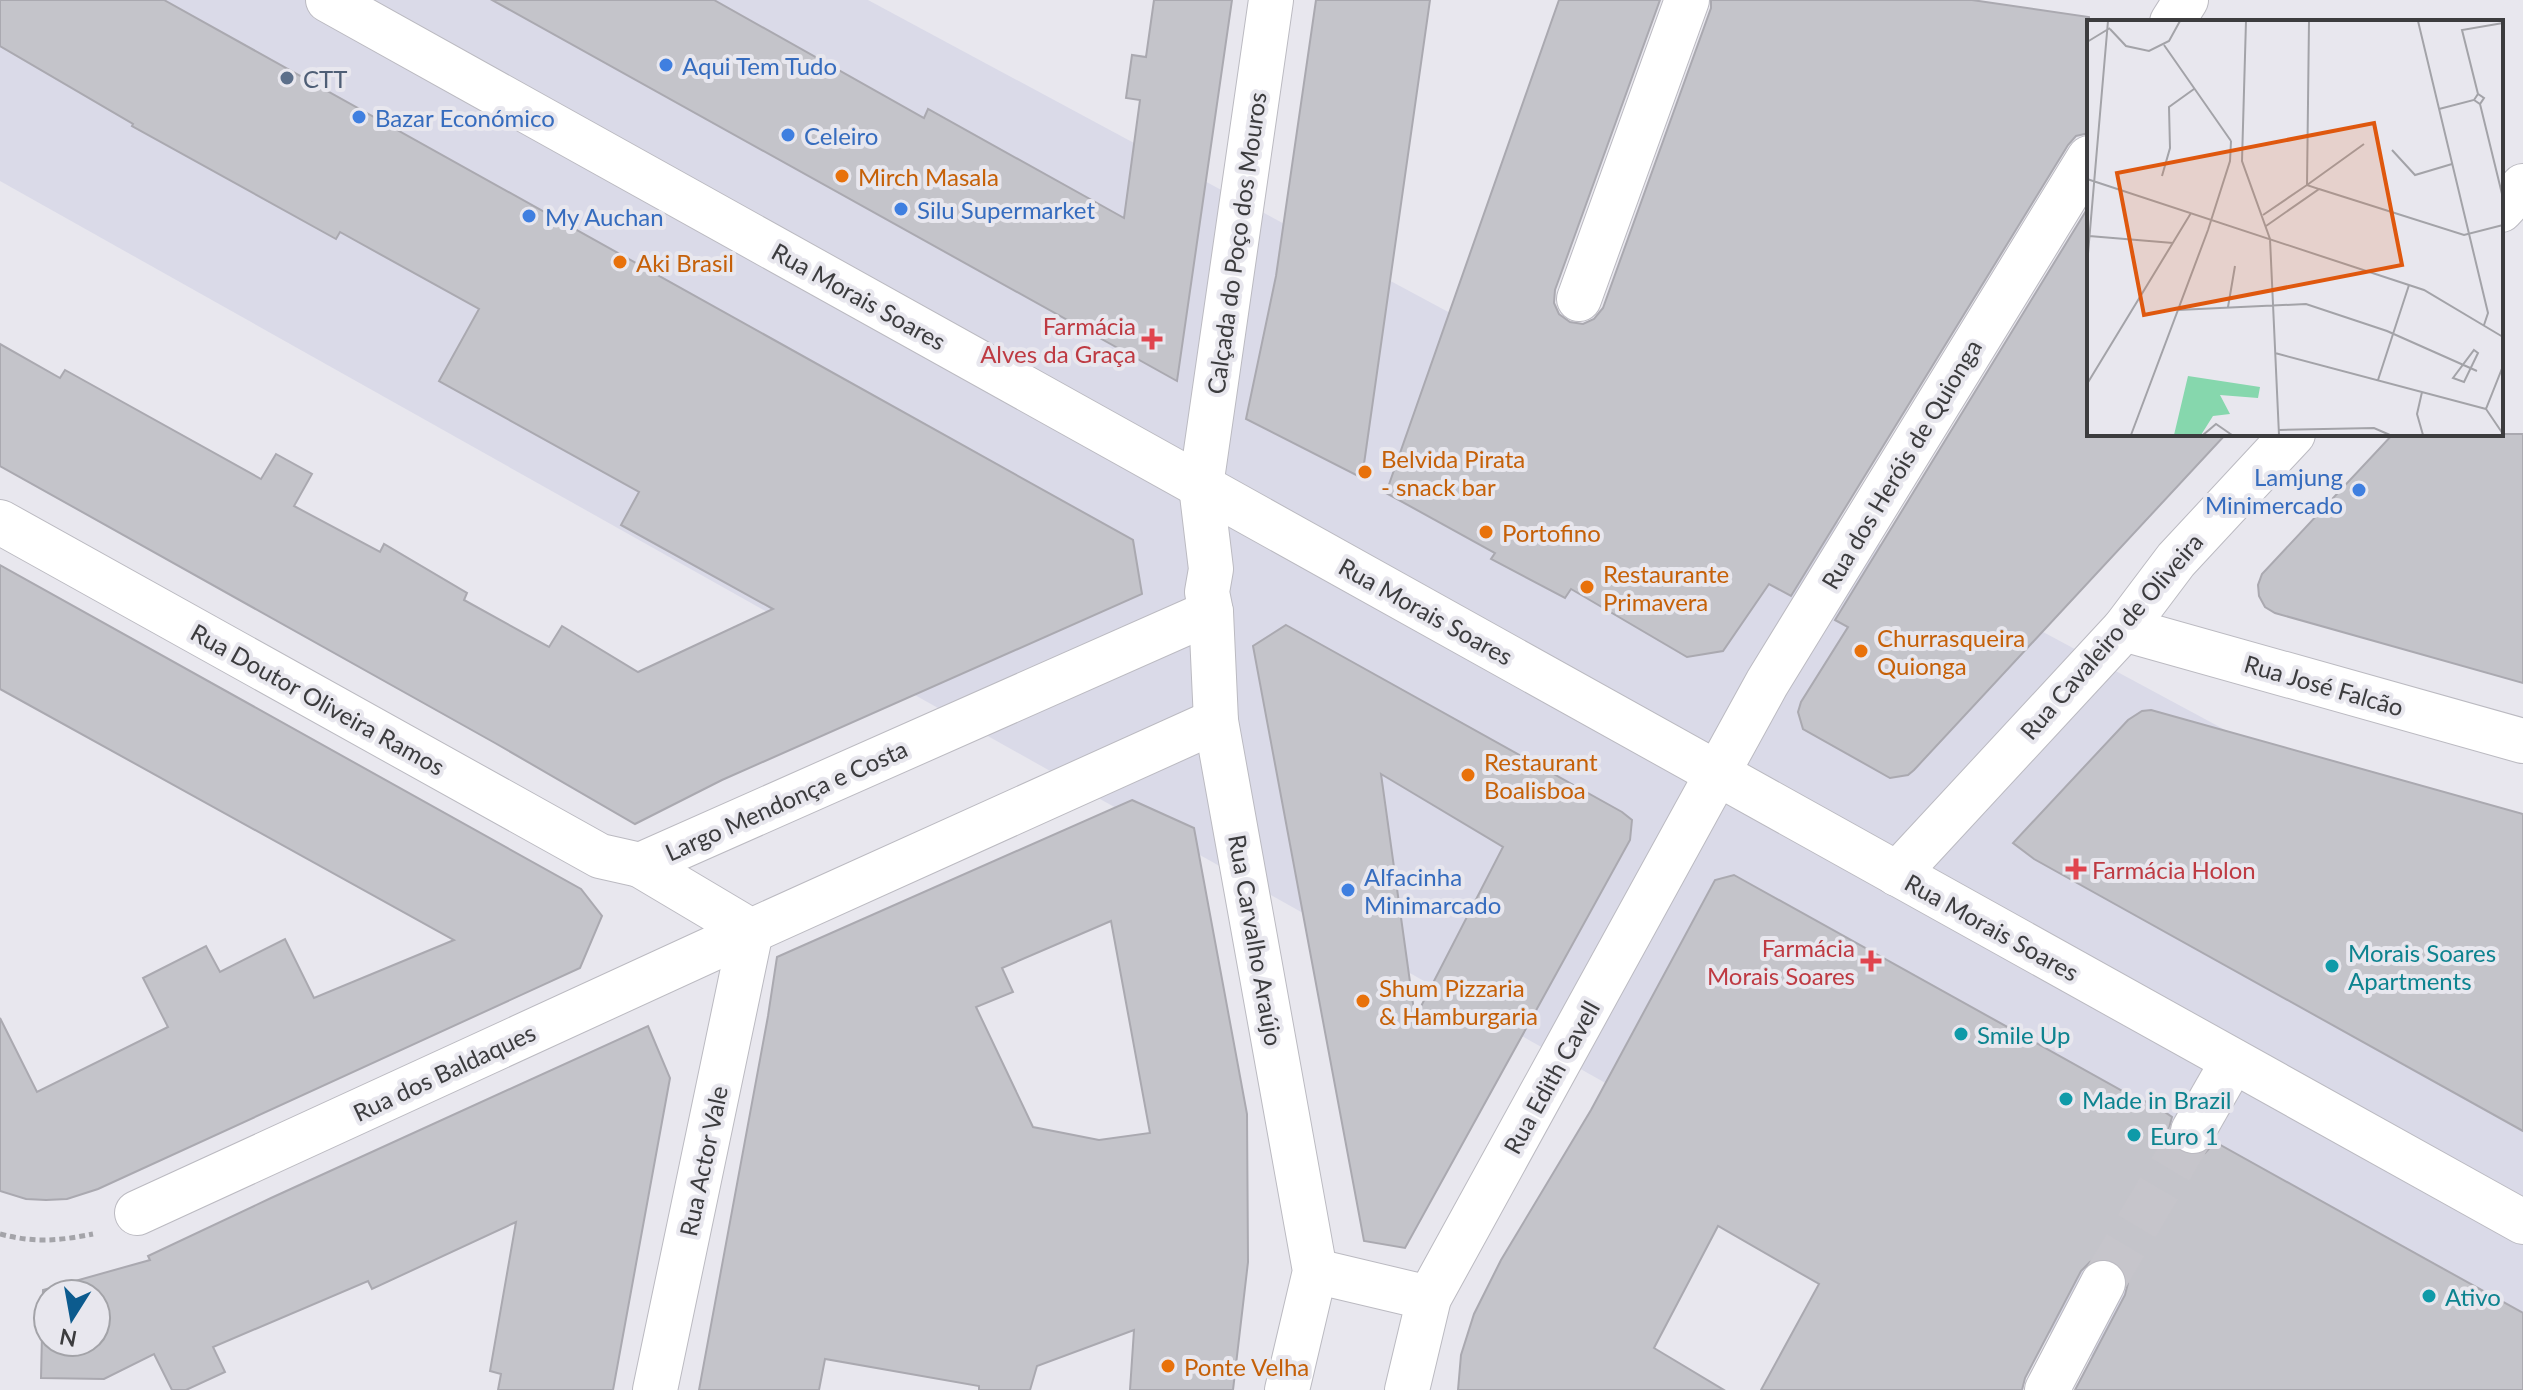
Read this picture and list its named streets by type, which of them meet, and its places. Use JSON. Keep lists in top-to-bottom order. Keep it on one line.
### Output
{"streets":{"street":["Calçada do Poço dos Mouros","Rua Morais Soares","Rua dos Heróis de Quionga","Rua Cavaleiro de Oliveira","Rua José Falcão","Rua Doutor Oliveira Ramos","Largo Mendonça e Costa","Rua Carvalho Araújo","Rua dos Baldaques","Rua Edith Cavell","Rua Actor Vale"]},"crossings":[["Calçada do Poço dos Mouros","Rua Morais Soares"],["Calçada do Poço dos Mouros","Rua Carvalho Araújo"],["Rua Morais Soares","Rua dos Heróis de Quionga"],["Rua Morais Soares","Rua Cavaleiro de Oliveira"],["Rua Morais Soares","Rua Carvalho Araújo"],["Rua Morais Soares","Rua Edith Cavell"],["Rua dos Heróis de Quionga","Rua Edith Cavell"],["Rua Cavaleiro de Oliveira","Rua José Falcão"],["Rua Doutor Oliveira Ramos","Largo Mendonça e Costa"],["Largo Mendonça e Costa","Rua Carvalho Araújo"],["Largo Mendonça e Costa","Rua dos Baldaques"],["Largo Mendonça e Costa","Rua Actor Vale"],["Rua dos Baldaques","Rua Actor Vale"]],"places":{"other":["Aqui Tem Tudo","CTT","Bazar Económico","Celeiro","Mirch Masala","Silu Supermarket","My Auchan","Aki Brasil","Belvida Pirata - snack bar","Lamjung Minimercado","Portofino","Restaurante Primavera","Churrasqueira Quionga","Restaurant Boalisboa","Alfacinha Minimarcado","Morais Soares Apartments","Shum Pizzaria & Hamburgaria","Smile Up","Made in Brazil","Euro 1","Ativo","Ponte Velha"],"health":["Farmácia Alves da Graça","Farmácia Holon","Farmácia Morais Soares"]},"north":"bottom"}
